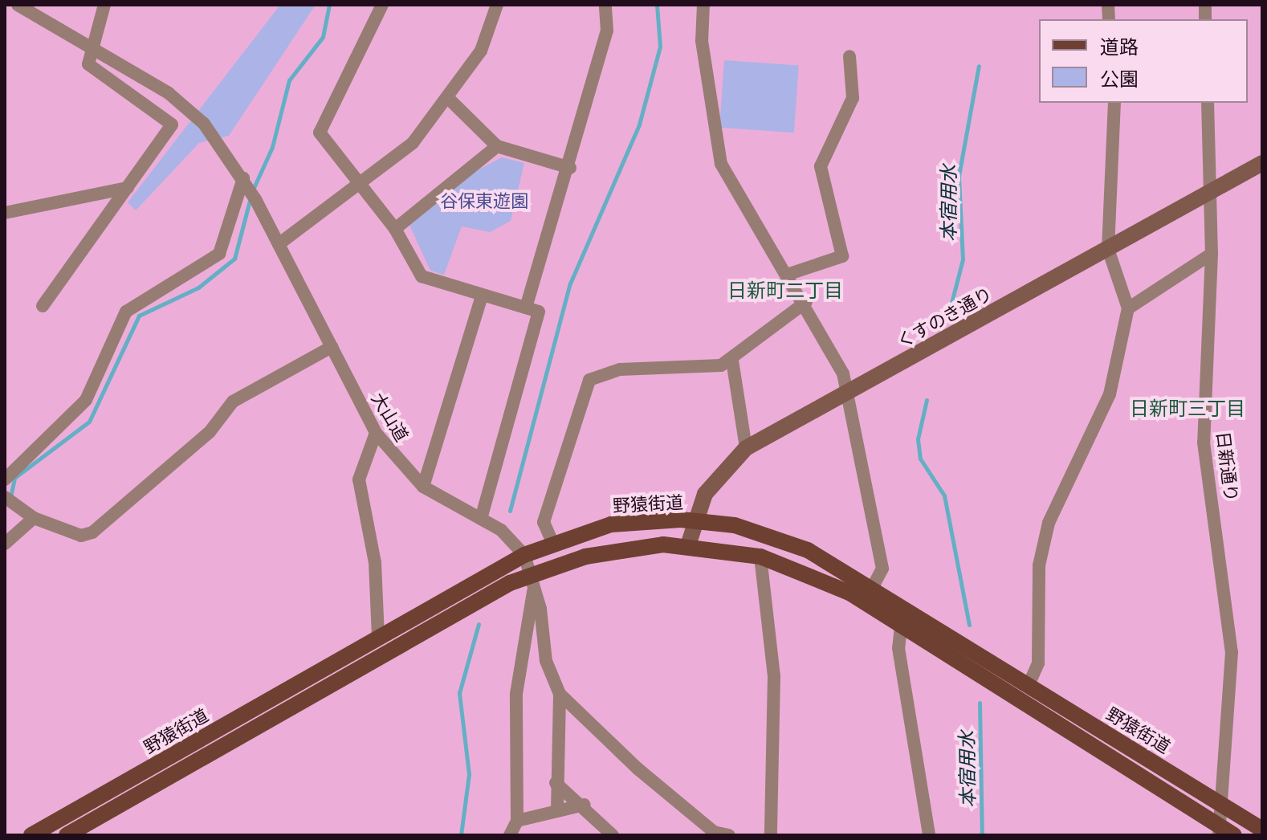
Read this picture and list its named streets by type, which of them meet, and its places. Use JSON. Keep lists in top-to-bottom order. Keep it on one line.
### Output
{"streets":{"main road":["野猿街道"],"street":["くすのき通り","大山道","日新通り"]},"crossings":[["くすのき通り","日新通り"],["くすのき通り","野猿街道"],["大山道","野猿街道"],["日新通り","野猿街道"]],"districts":["日新町二丁目","日新町三丁目"],"water":["本宿用水"],"parks":["谷保東遊園"],"legend":["道路","公園"]}
